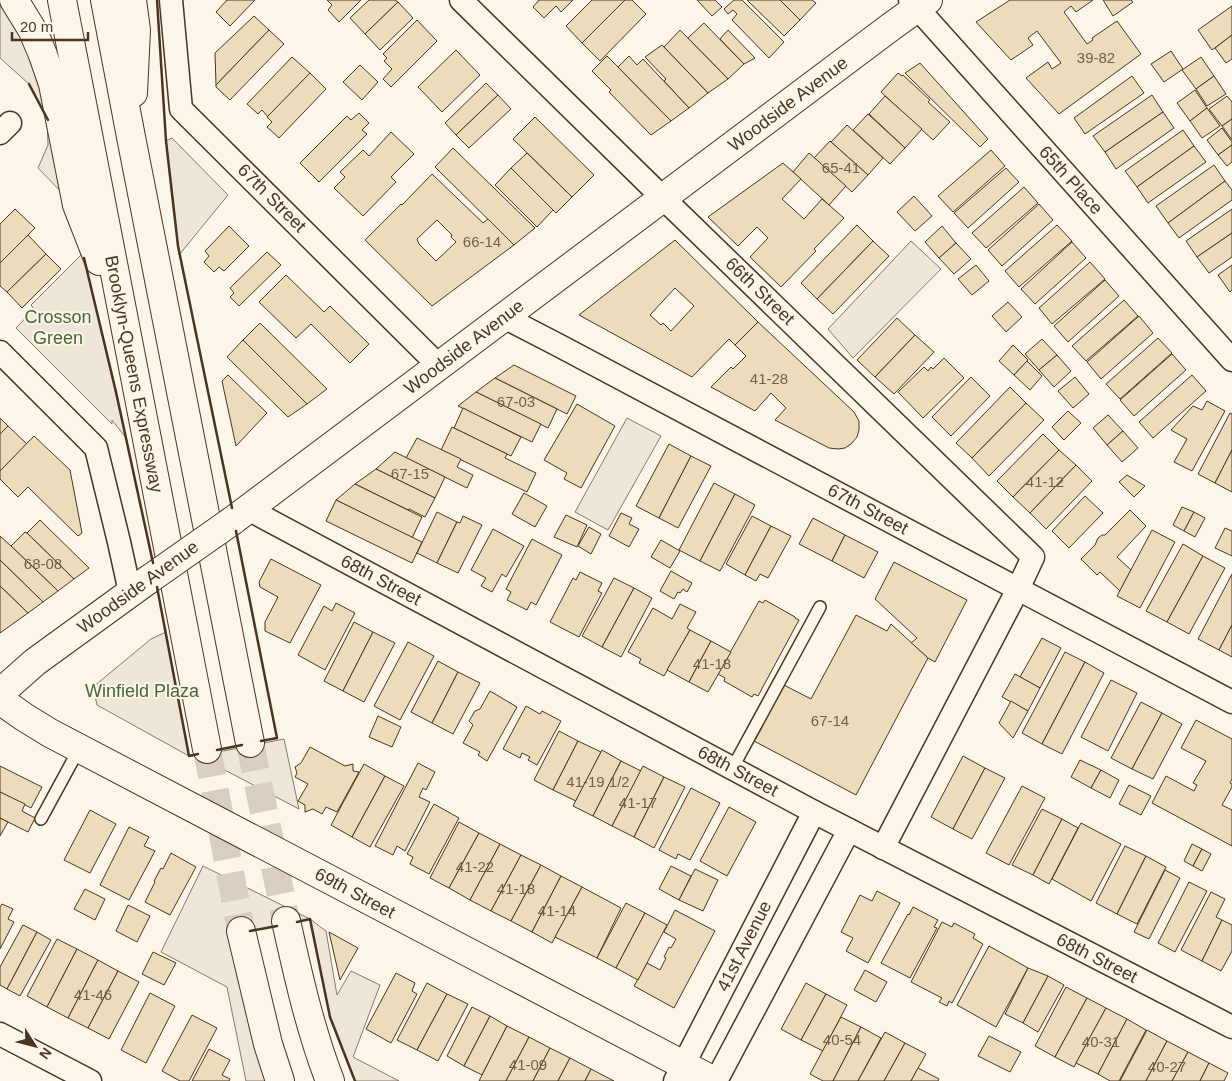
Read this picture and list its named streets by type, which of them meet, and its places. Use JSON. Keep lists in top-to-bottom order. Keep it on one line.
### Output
{"streets":{"main road":["Woodside Avenue","Brooklyn-Queens Expressway","69th Street"],"street":["65th Place","67th Street","66th Street","68th Street","41st Avenue"]},"crossings":[["Woodside Avenue","65th Place"],["Woodside Avenue","67th Street"],["Woodside Avenue","66th Street"],["Woodside Avenue","68th Street"],["67th Street","66th Street"],["68th Street","41st Avenue"],["69th Street","41st Avenue"]],"parks":["Crosson Green","Winfield Plaza"],"house_numbers":["39-82","65-41","66-14","41-28","67-03","67-15","41-12","68-08","41-18","67-14","41-19 1/2","41-17","41-22","41-18","41-14","41-46","40-54","40-31","41-09","40-27"],"scale_bar":"20 m","north":"bottom right"}
